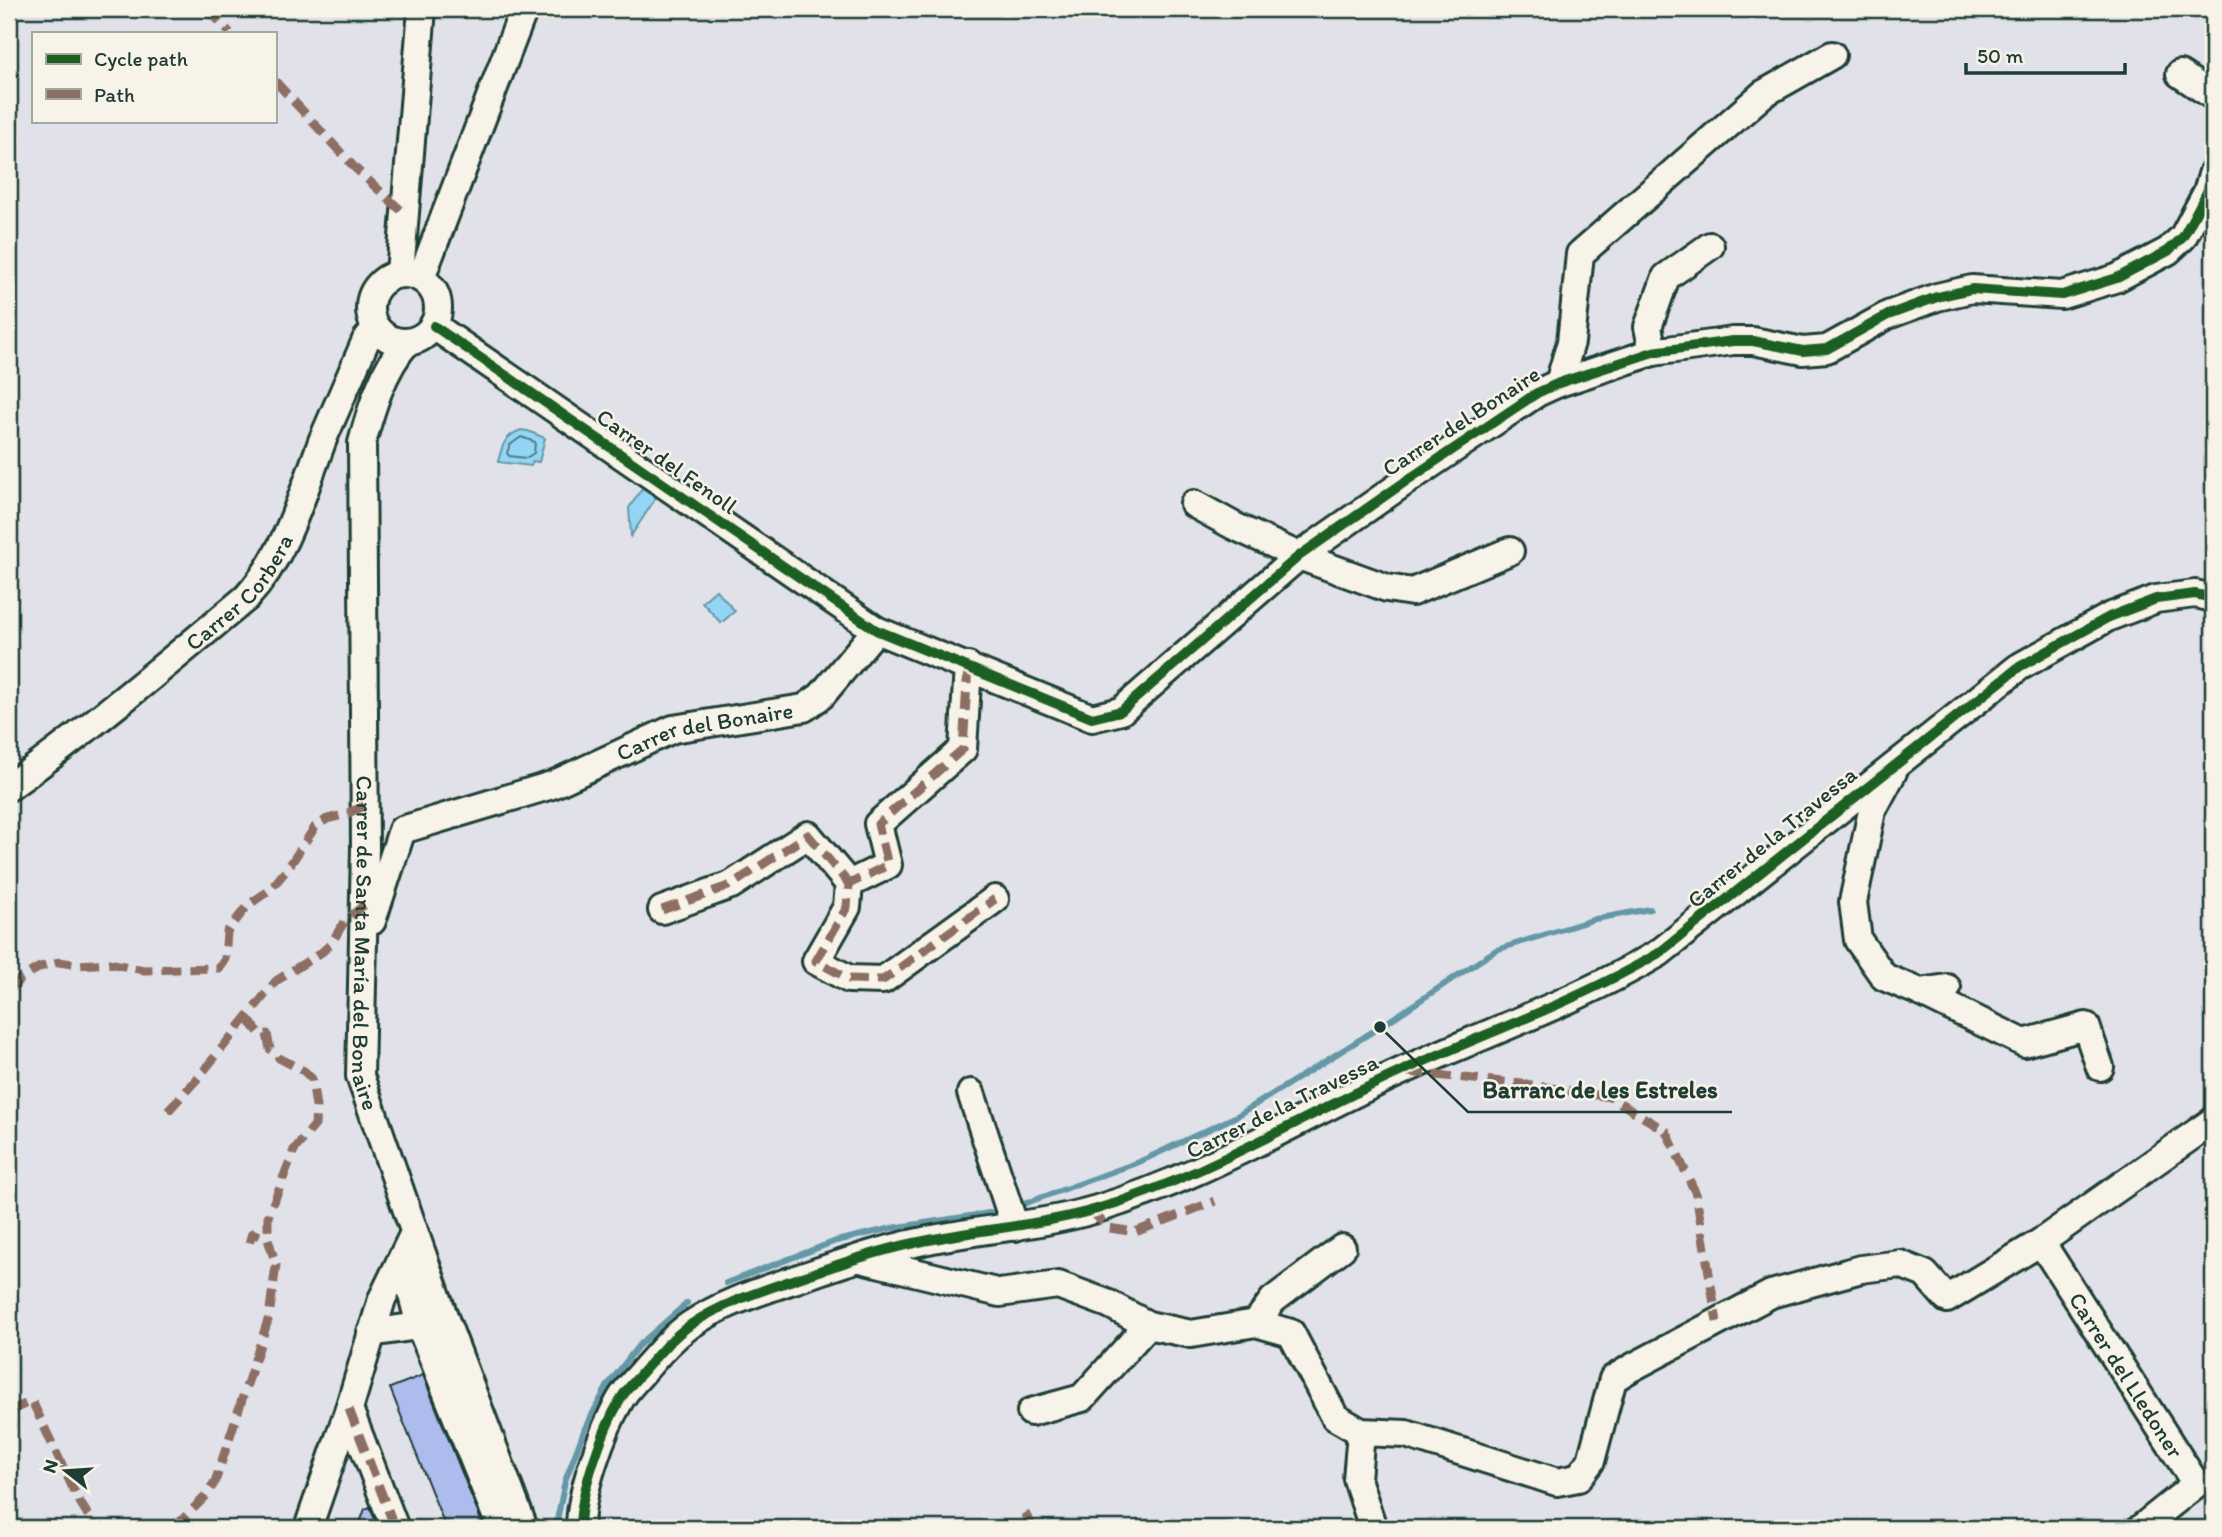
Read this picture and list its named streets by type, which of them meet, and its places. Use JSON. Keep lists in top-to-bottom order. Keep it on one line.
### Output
{"streets":{"street":["Carrer del Bonaire","Carrer del Fenoll","Carrer Corbera","Carrer de la Travessa","Carrer de Santa María del Bonaire","Carrer del Lledoner"]},"crossings":[["Carrer del Bonaire","Carrer del Fenoll"],["Carrer del Bonaire","Carrer de Santa María del Bonaire"],["Carrer del Fenoll","Carrer Corbera"],["Carrer del Fenoll","Carrer de Santa María del Bonaire"],["Carrer Corbera","Carrer de Santa María del Bonaire"]],"places":["Barranc de les Estreles"],"legend":["Cycle path","Path"],"scale_bar":"50 m","north":"left"}
